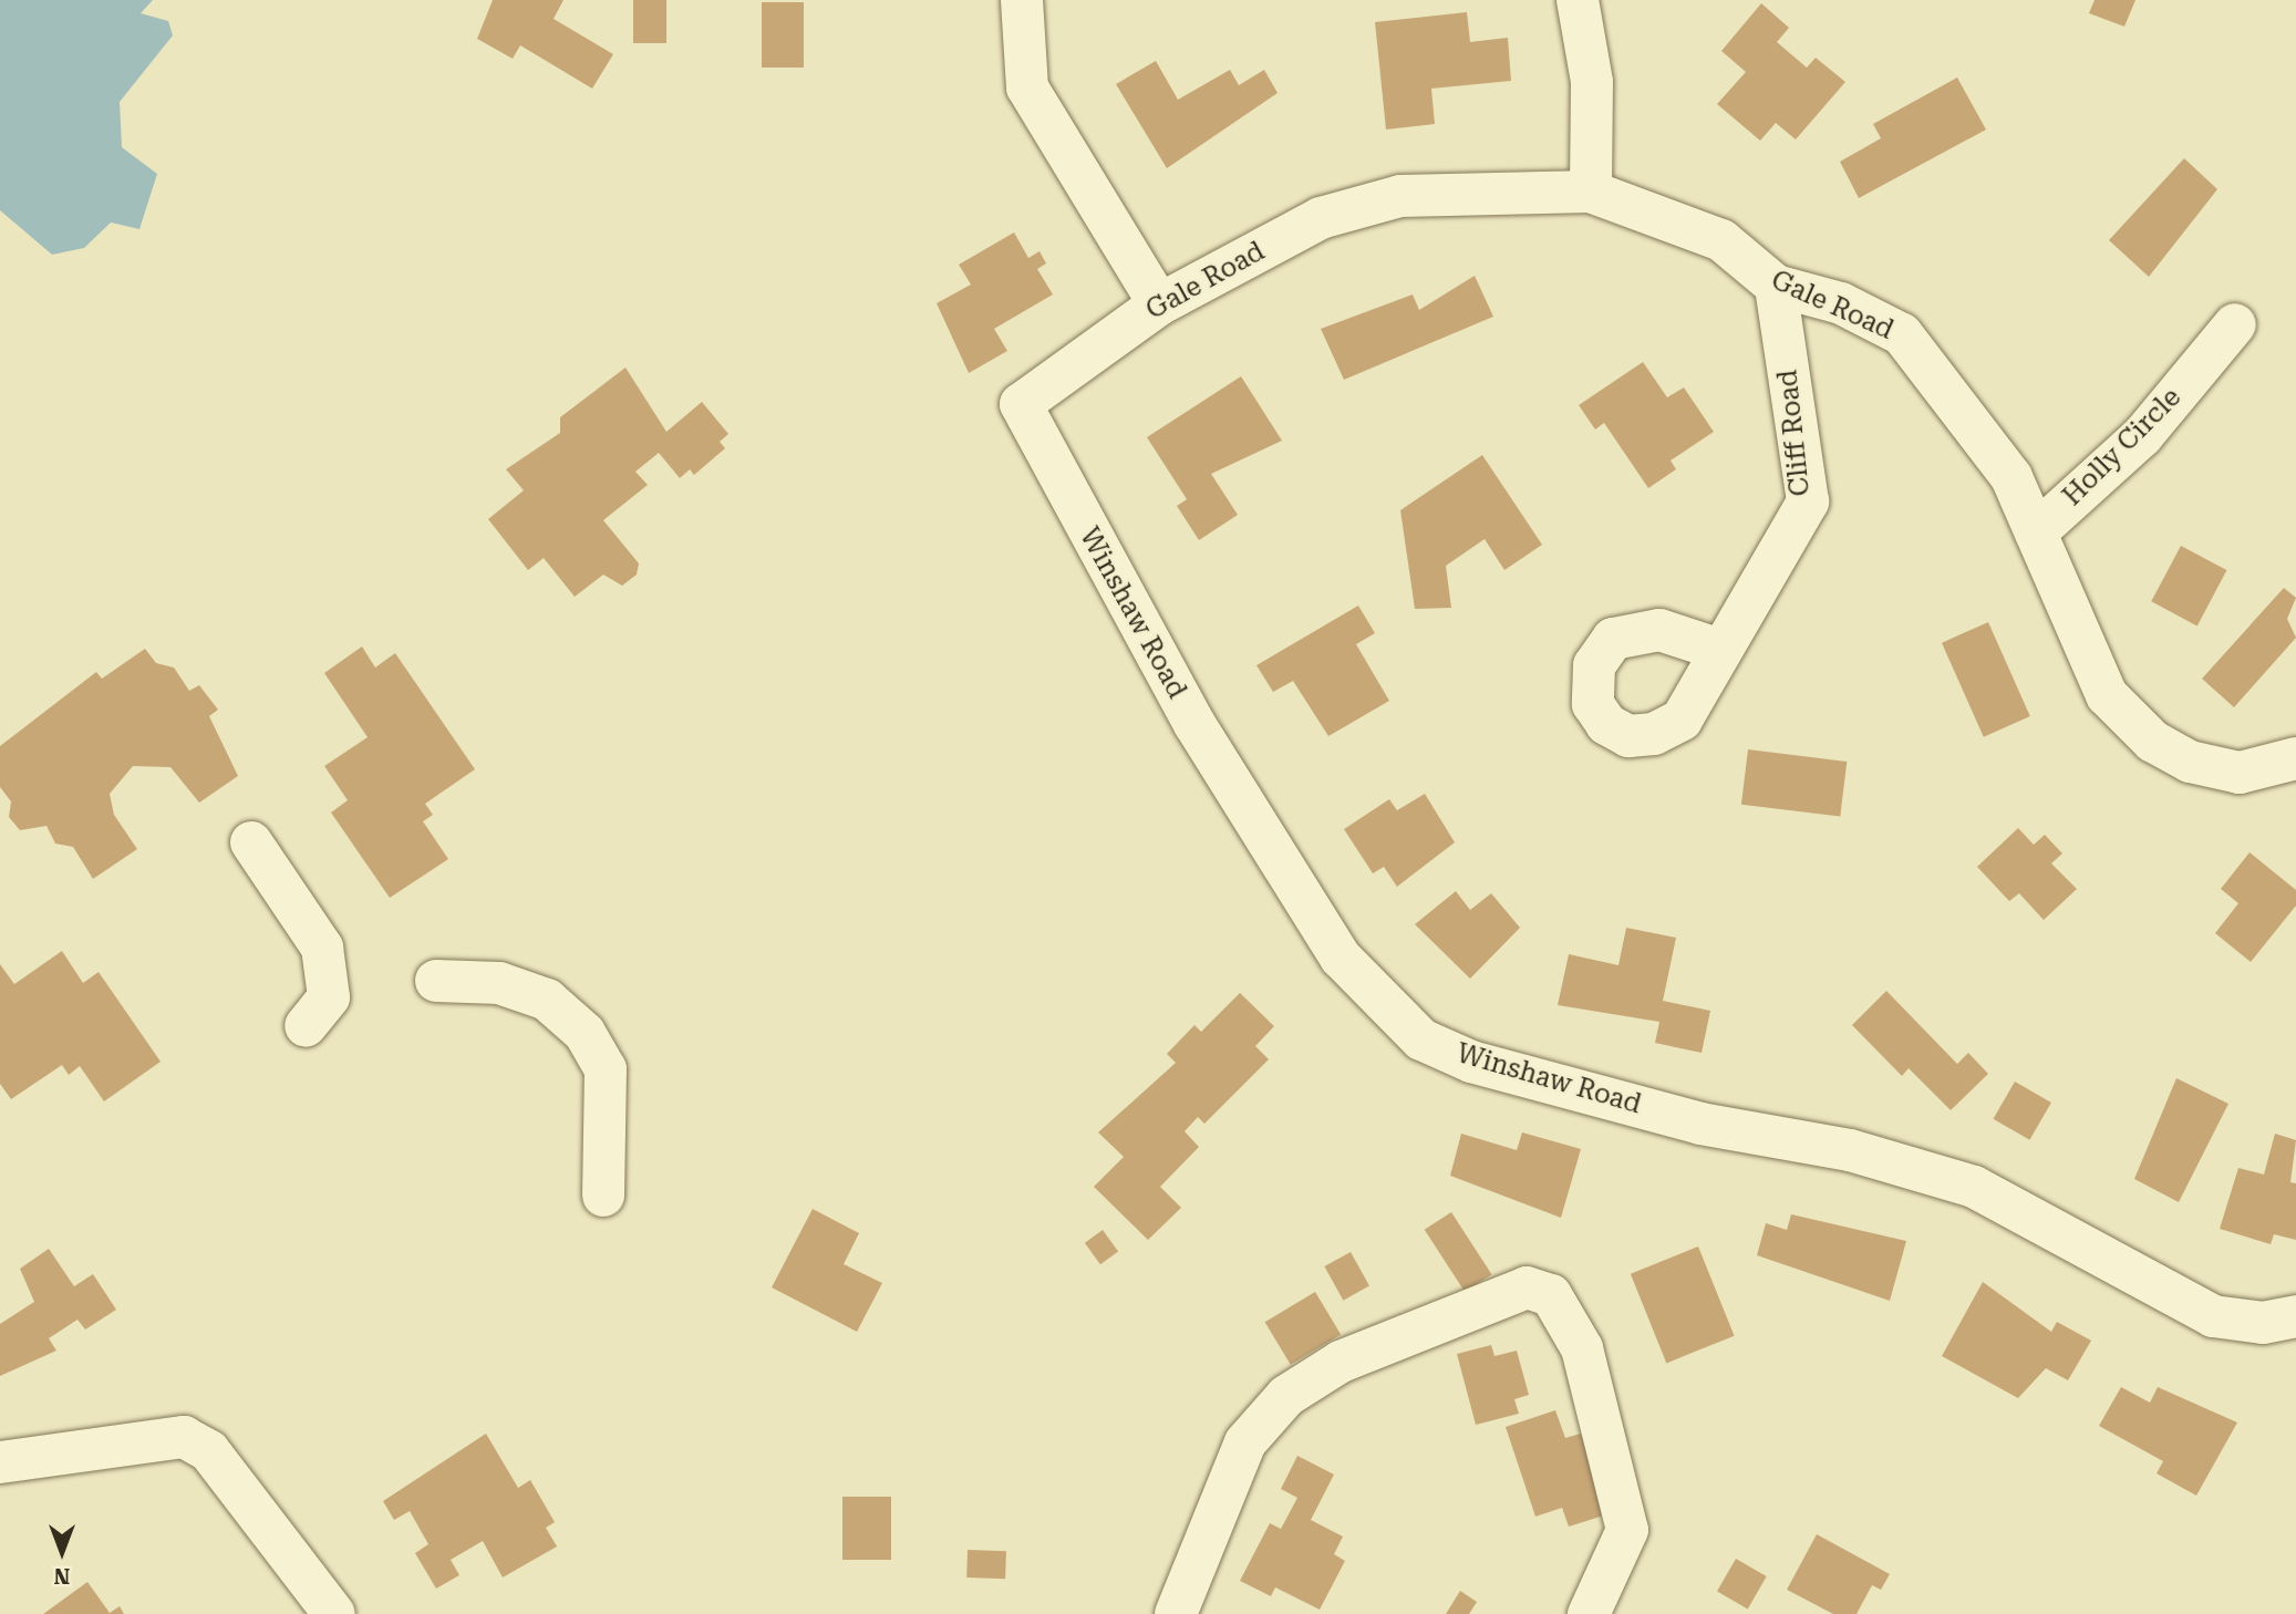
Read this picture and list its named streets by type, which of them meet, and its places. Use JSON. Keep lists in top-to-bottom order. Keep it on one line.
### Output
{"streets":{"street":["Gale Road","Cliff Road","Holly Circle","Winshaw Road"]},"crossings":[["Gale Road","Cliff Road"],["Gale Road","Holly Circle"],["Gale Road","Winshaw Road"]],"north":"bottom"}
